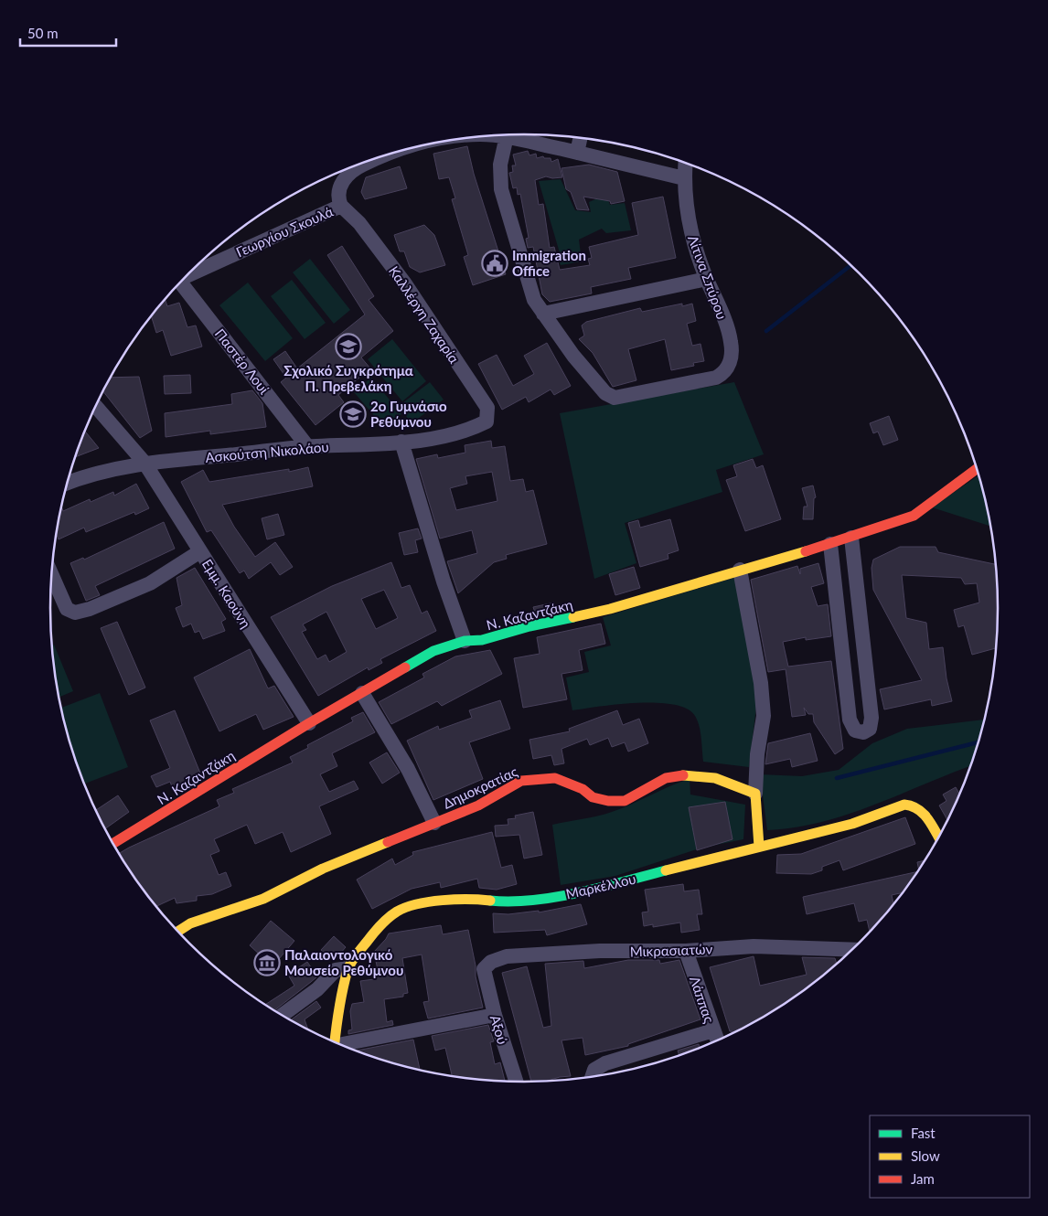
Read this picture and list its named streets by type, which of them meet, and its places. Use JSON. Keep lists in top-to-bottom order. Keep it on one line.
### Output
{"streets":{"street":["Γεωργίου Σκουλά","Λίτινα Σπύρου","Καλλέργη Ζαχαρία","Παστέρ Λουί","Ασκούτση Νικολάου","Εμμ. Καούνη","Ν. Καζαντζάκη","Δημοκρατίας","Μαρκέλλου","Μικρασιατών","Λάππας","Αξού"]},"crossings":[["Γεωργίου Σκουλά","Καλλέργη Ζαχαρία"],["Καλλέργη Ζαχαρία","Ασκούτση Νικολάου"],["Παστέρ Λουί","Ασκούτση Νικολάου"],["Ασκούτση Νικολάου","Εμμ. Καούνη"],["Εμμ. Καούνη","Ν. Καζαντζάκη"],["Μικρασιατών","Λάππας"],["Μικρασιατών","Αξού"]],"places":{"public building":["Immigration Office"],"school or university":["Σχολικό Συγκρότημα Π. Πρεβελάκη","2ο Γυμνάσιο Ρεθύμνου"],"museum":["Παλαιοντολογικό Μουσείο Ρεθύμνου"]},"legend":["Fast","Slow","Jam"],"scale_bar":"50 m"}
